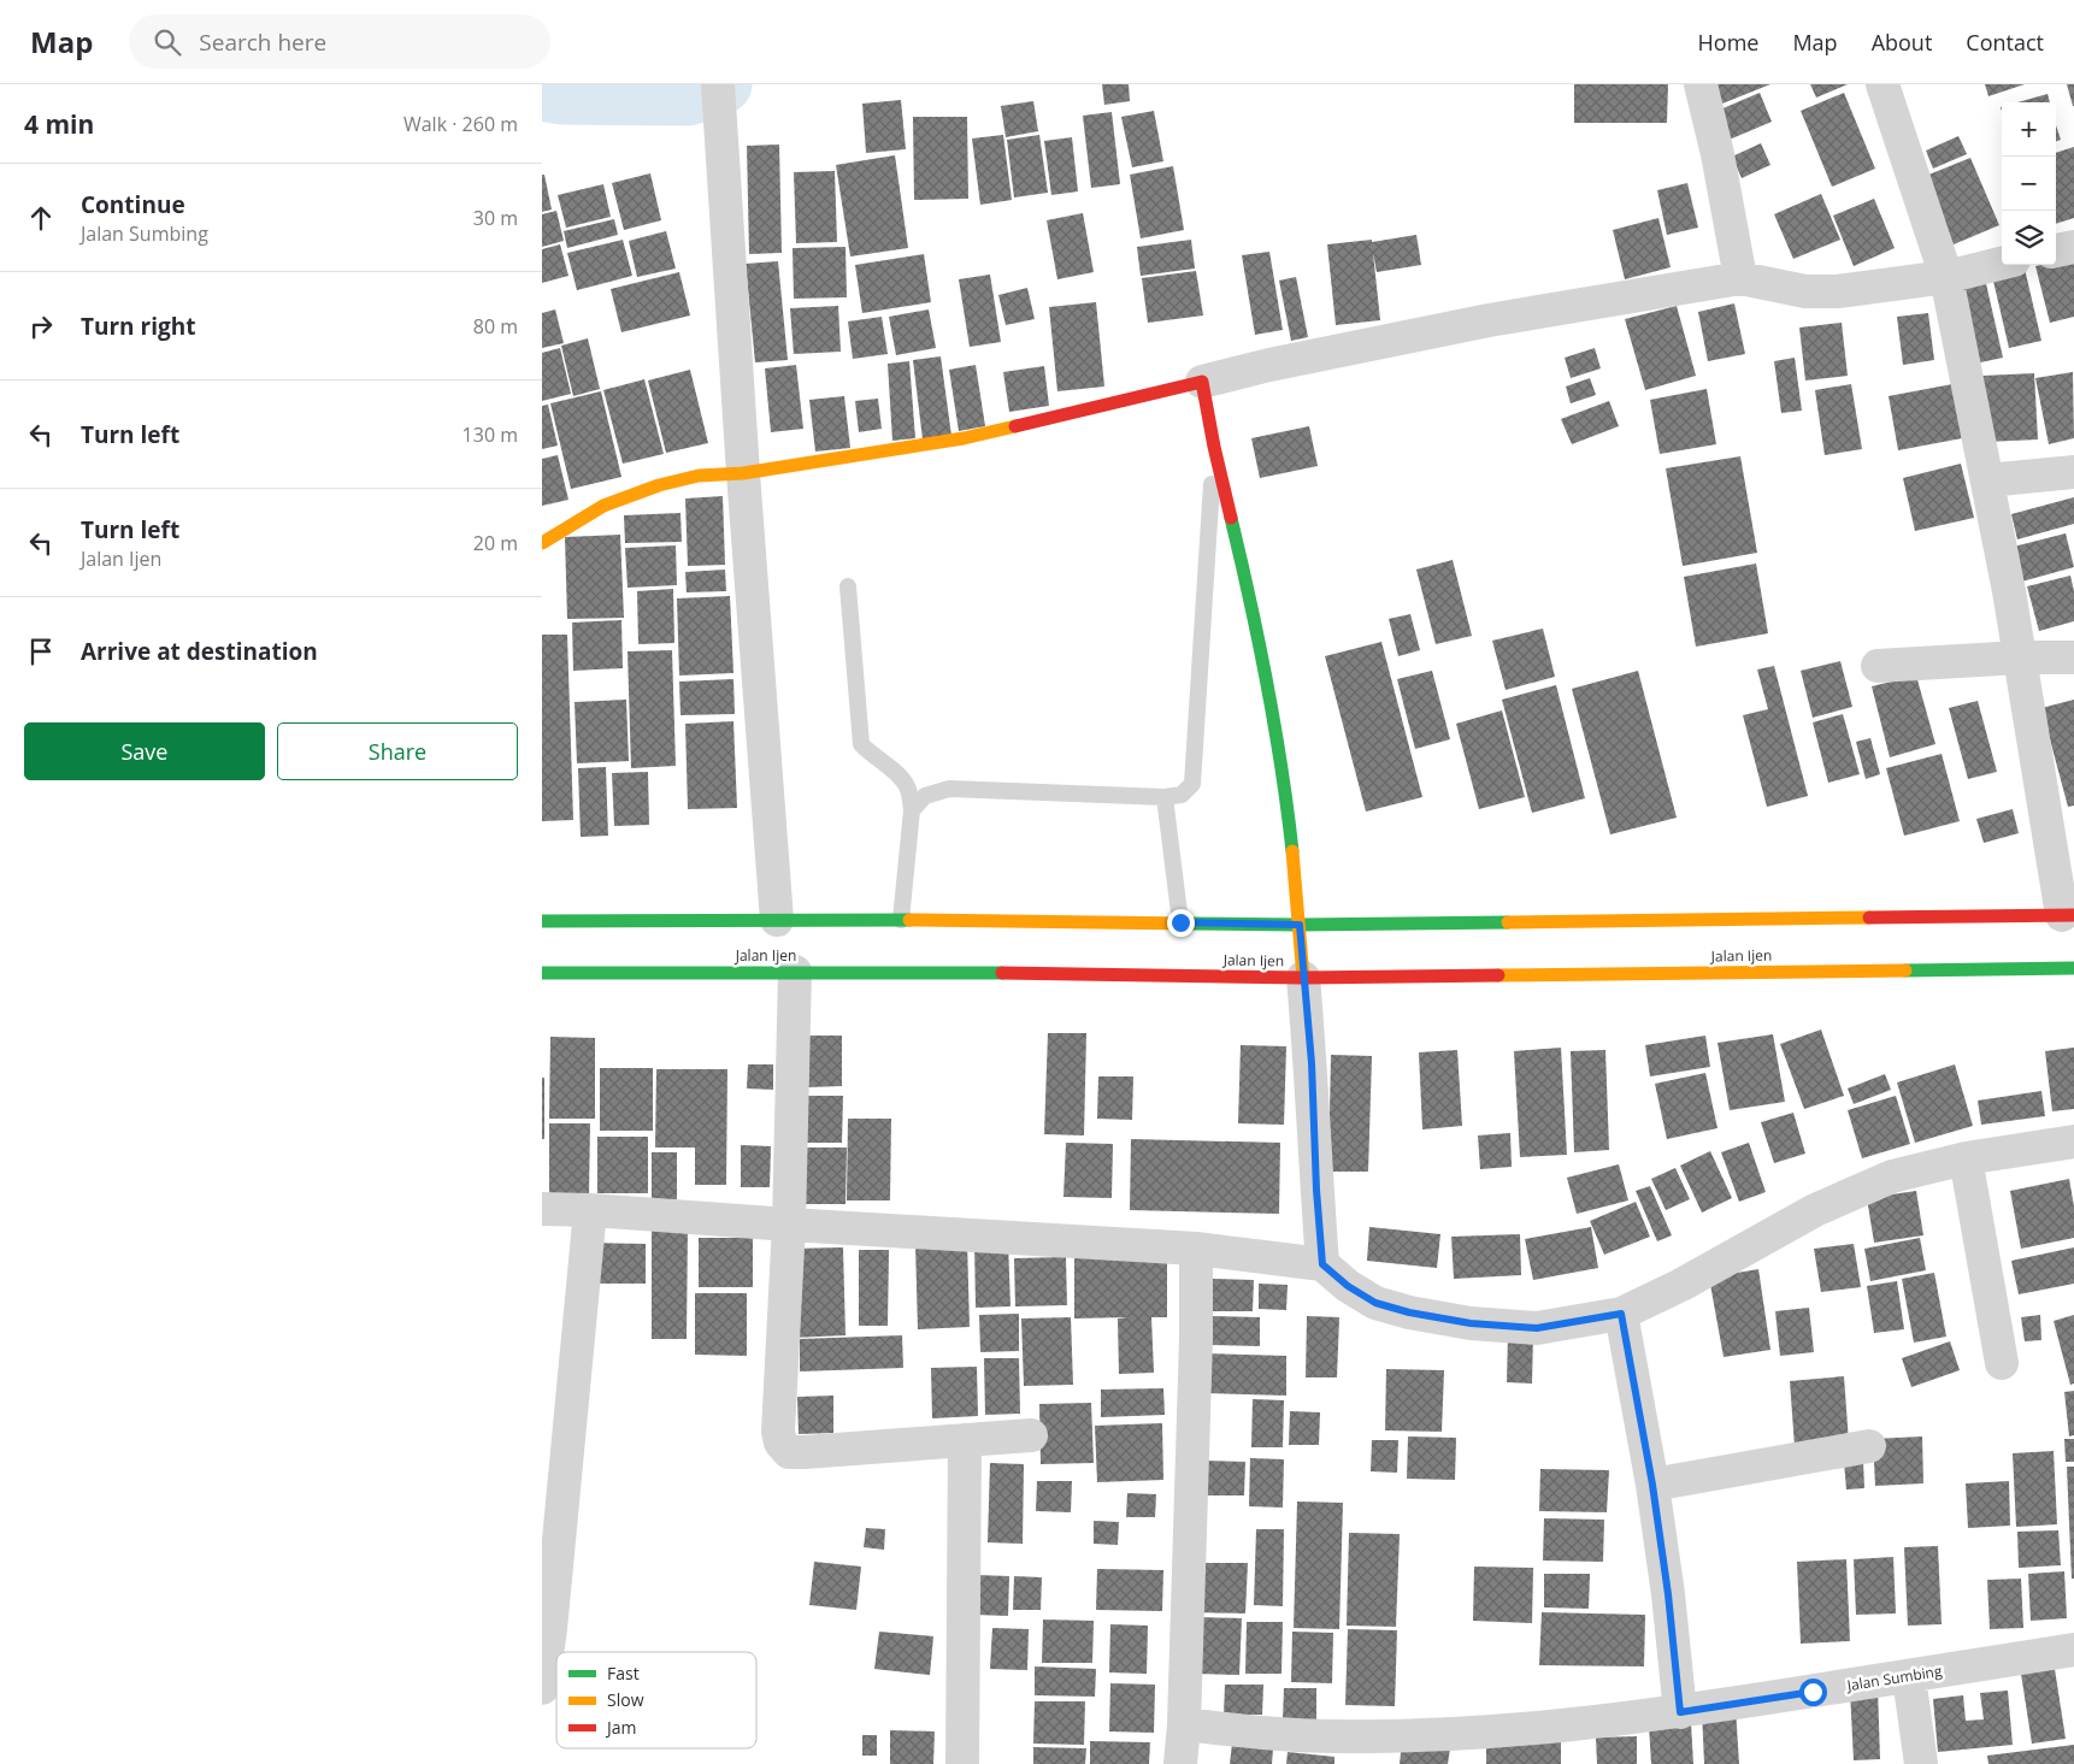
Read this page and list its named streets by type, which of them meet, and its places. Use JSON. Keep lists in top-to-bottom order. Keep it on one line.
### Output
{"streets":{"street":["Jalan Ijen","Jalan Sumbing"]},"legend":["Fast","Slow","Jam"],"page":{"header":"Map","search":"Search here","nav":["Home","Map","About","Contact"],"heading":["4 min","Walk · 260 m"],"map_buttons":["+","−"],"list":[["Continue","Jalan Sumbing","30 m"],["Turn right","80 m"],["Turn left","130 m"],["Turn left","Jalan Ijen","20 m"],"Arrive at destination"],"buttons":["Save","Share"]}}
